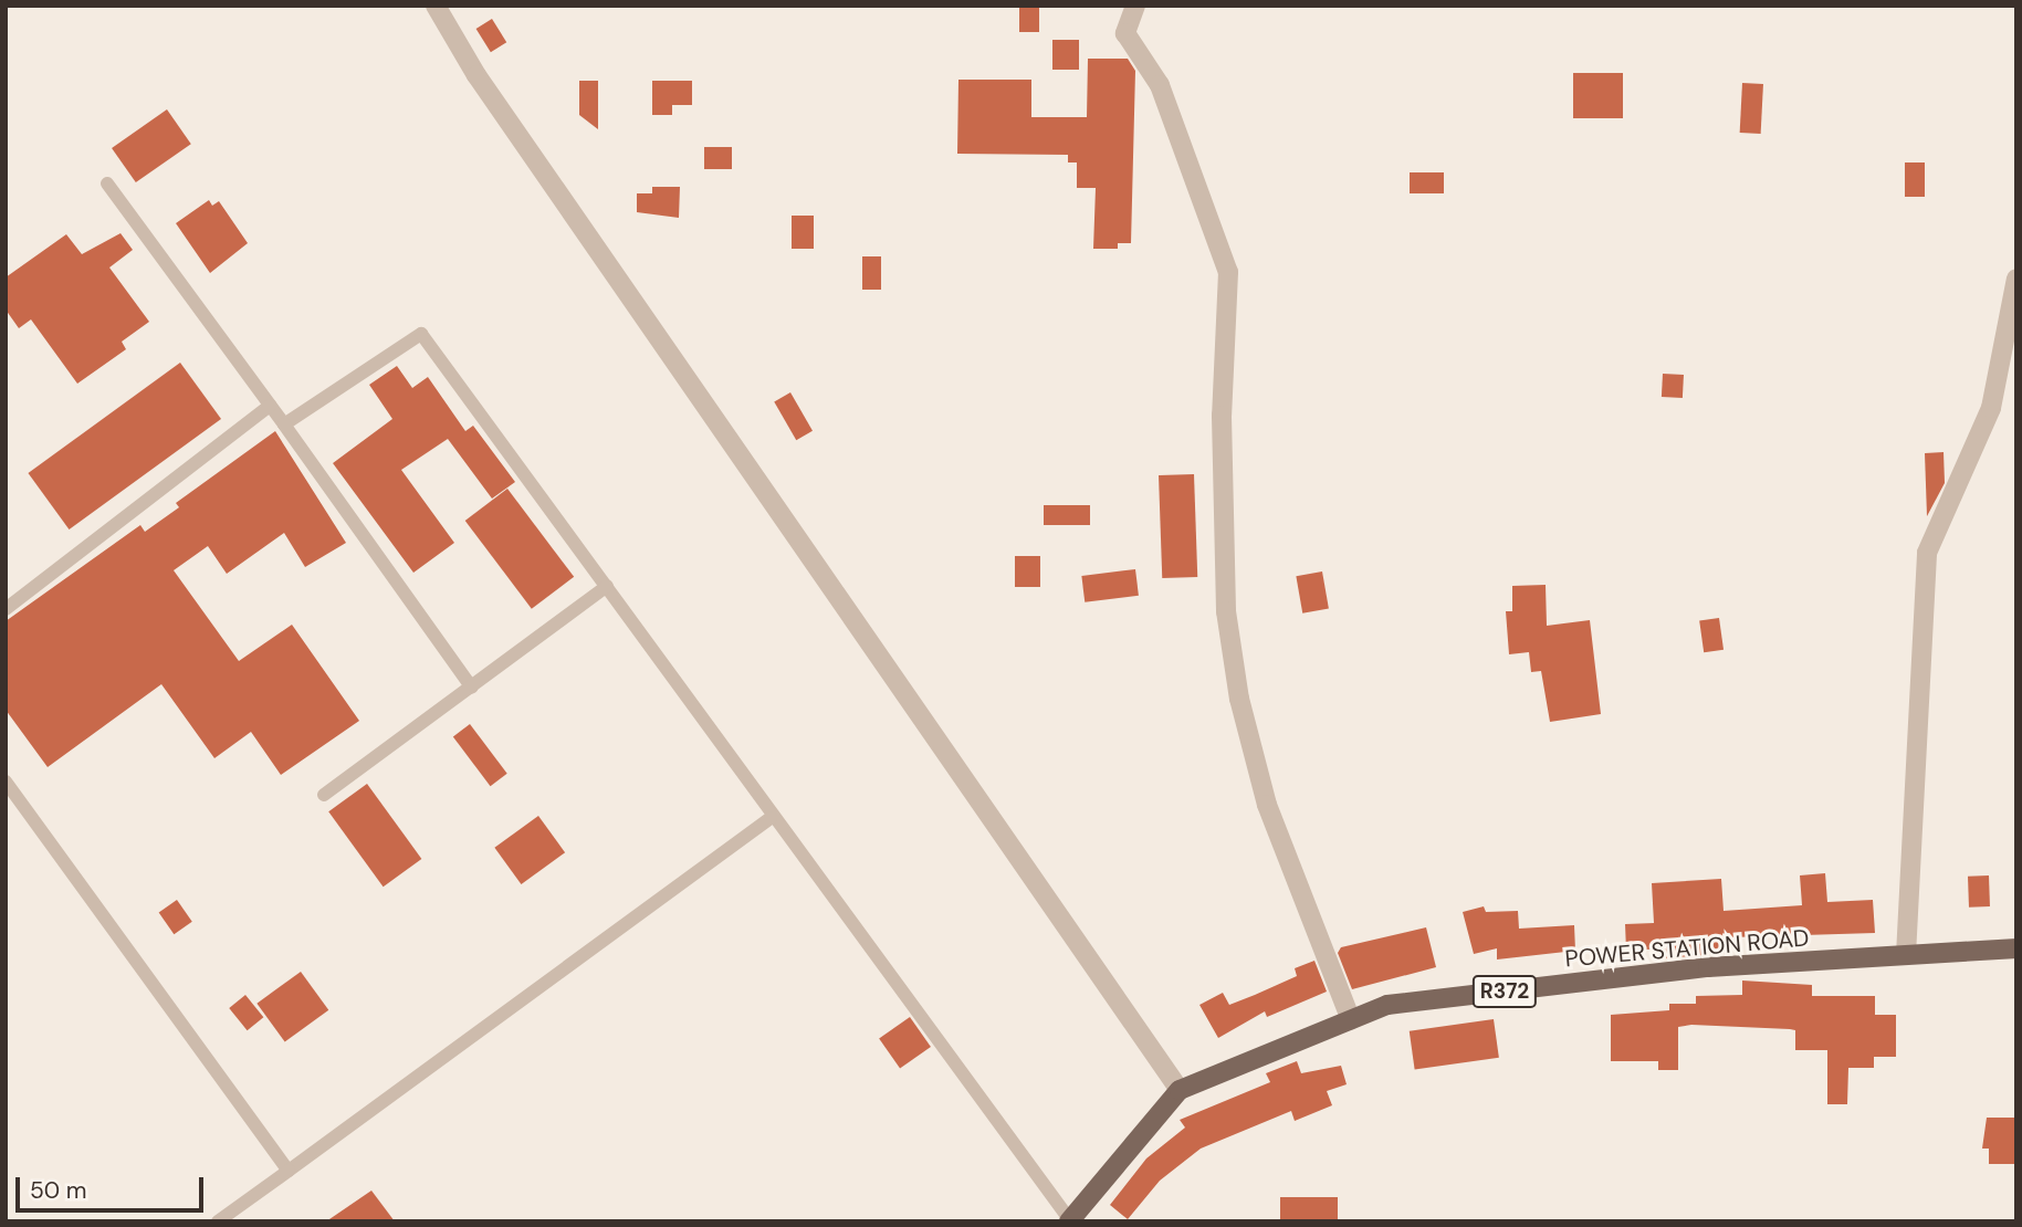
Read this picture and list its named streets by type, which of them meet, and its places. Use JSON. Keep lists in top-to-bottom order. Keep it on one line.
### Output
{"streets":{"main road":["POWER STATION ROAD","R372"]},"scale_bar":"50 m"}
